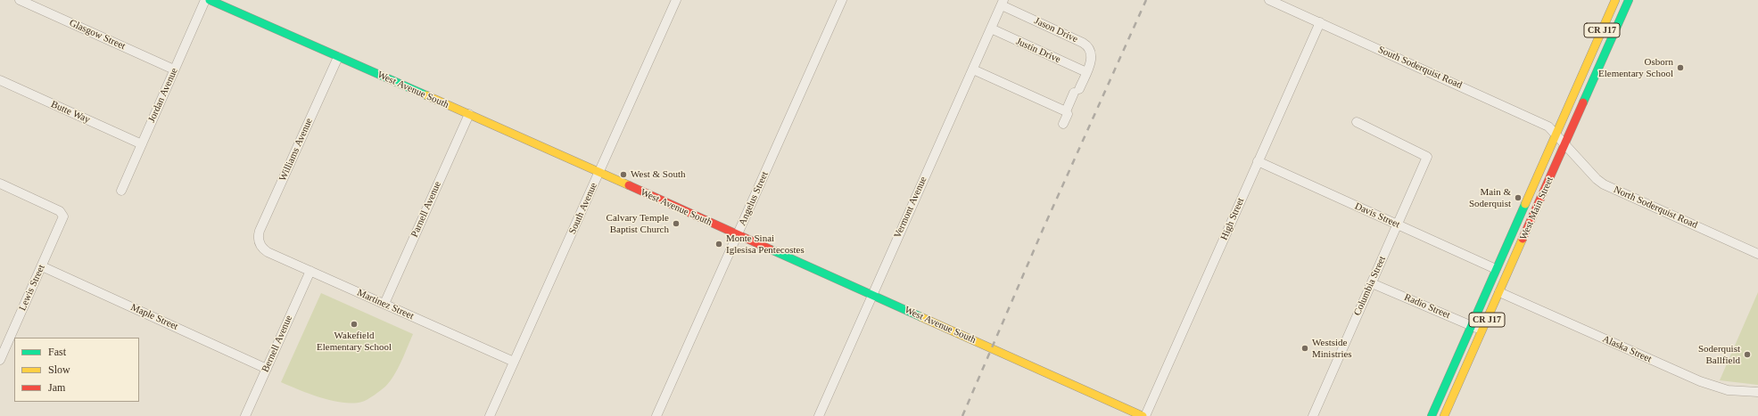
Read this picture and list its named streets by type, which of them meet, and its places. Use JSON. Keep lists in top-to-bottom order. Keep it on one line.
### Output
{"streets":{"street":["Jason Drive","CR J17","Glasgow Street","Justin Drive","South Soderquist Road","West Avenue South","Jordan Avenue","Butte Way","Williams Avenue","Angelus Street","Vermont Avenue","North Soderquist Road","South Avenue","West Main Street","Parnell Avenue","Davis Street","High Street","Columbia Street","Lewis Street","Martinez Street","Radio Street","Maple Street","Bernell Avenue","Alaska Street"]},"crossings":[["Jason Drive","Justin Drive"],["Jason Drive","Vermont Avenue"],["Glasgow Street","Jordan Avenue"],["Justin Drive","Vermont Avenue"],["South Soderquist Road","North Soderquist Road"],["South Soderquist Road","West Main Street"],["South Soderquist Road","High Street"],["West Avenue South","Williams Avenue"],["West Avenue South","Angelus Street"],["West Avenue South","Vermont Avenue"],["West Avenue South","South Avenue"],["West Avenue South","Parnell Avenue"],["Jordan Avenue","Butte Way"],["Williams Avenue","Martinez Street"],["North Soderquist Road","West Main Street"],["South Avenue","Martinez Street"],["West Main Street","Davis Street"],["West Main Street","Radio Street"],["West Main Street","Alaska Street"],["Parnell Avenue","Martinez Street"],["Davis Street","High Street"],["Davis Street","Columbia Street"],["Columbia Street","Radio Street"],["Lewis Street","Maple Street"],["Martinez Street","Bernell Avenue"],["Maple Street","Bernell Avenue"]],"places":["Osborn Elementary School","West & South","Main & Soderquist","Calvary Temple Baptist Church","Monte Sinai Iglesisa Pentecostes","Wakefield Elementary School","Westside Ministries","Soderquist Ballfield"],"legend":["Fast","Slow","Jam"]}
